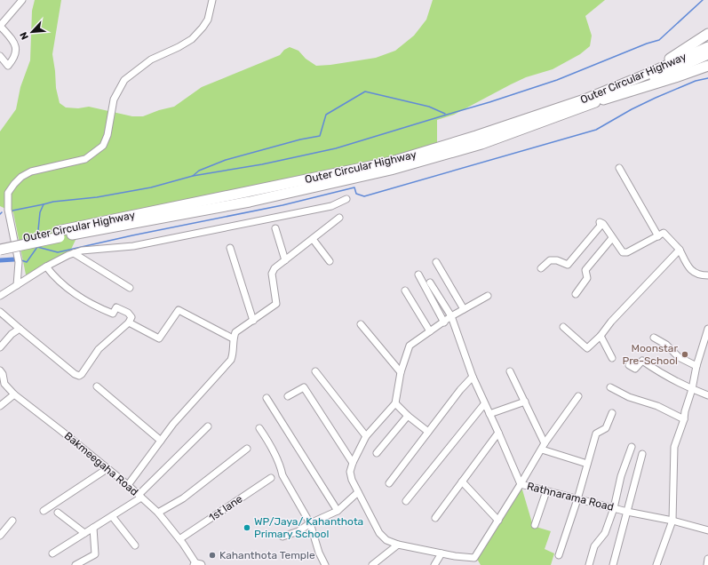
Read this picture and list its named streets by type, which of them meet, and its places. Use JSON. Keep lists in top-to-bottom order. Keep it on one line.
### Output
{"streets":{"highway":["Outer Circular Highway"],"street":["Bakmeegaha Road","Rathnarama Road","1st lane"]},"crossings":[["Bakmeegaha Road","1st lane"]],"places":["Moonstar Pre-School","WP/Jaya/ Kahanthota Primary School","Kahanthota Temple"],"north":"bottom left"}
